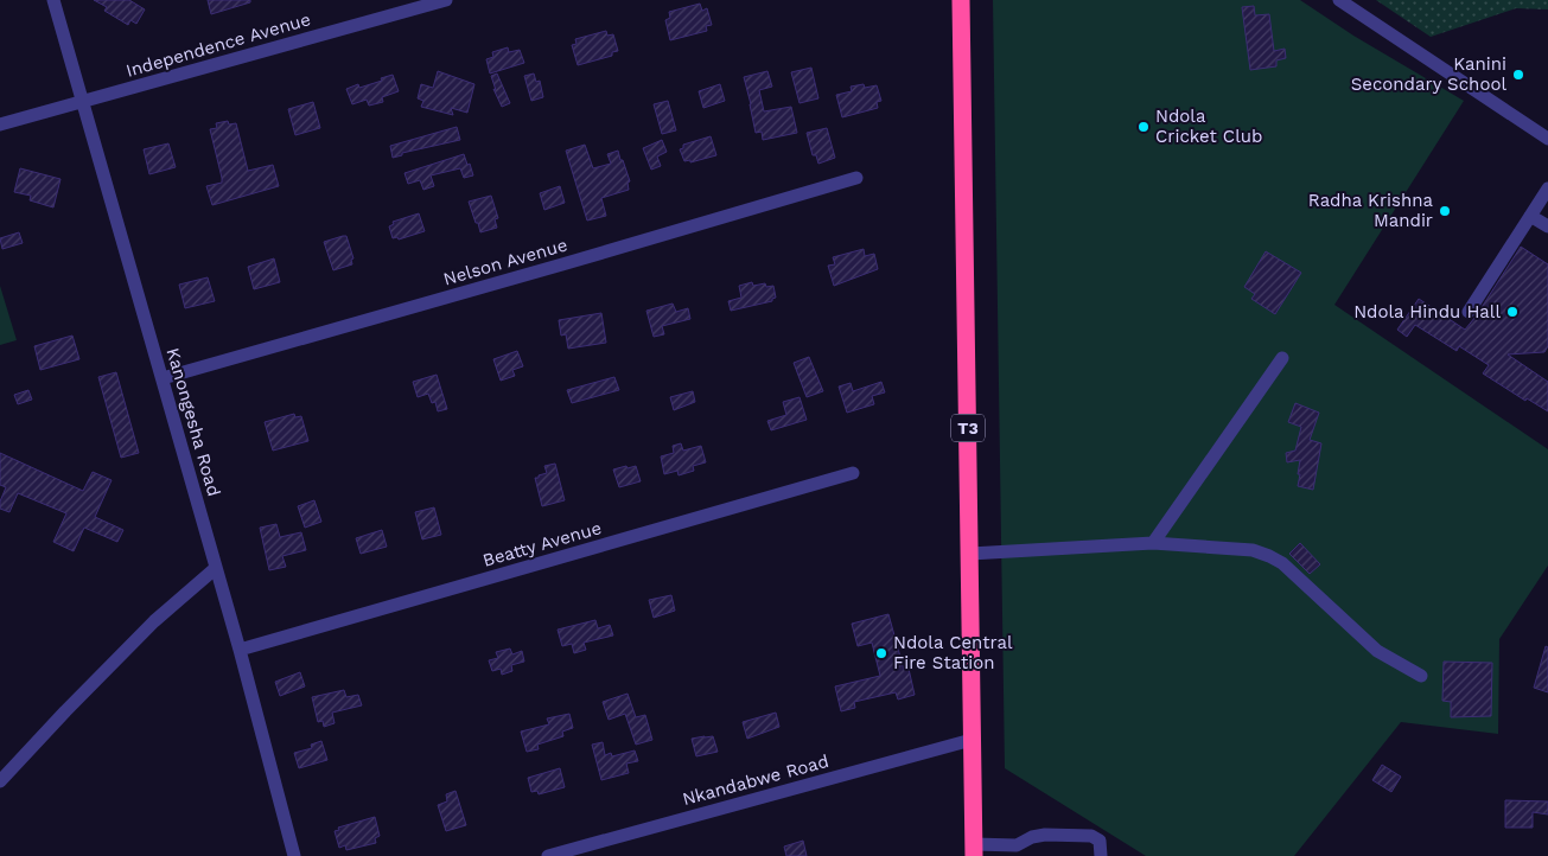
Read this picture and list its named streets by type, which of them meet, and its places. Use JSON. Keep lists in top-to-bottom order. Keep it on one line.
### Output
{"streets":{"highway":["T3"],"street":["Independence Avenue","Nelson Avenue","Kanongesha Road","Beatty Avenue","Nkandabwe Road"]},"crossings":[["Independence Avenue","Kanongesha Road"],["Nelson Avenue","Kanongesha Road"],["Kanongesha Road","Beatty Avenue"],["T3","Nkandabwe Road"]],"places":["Kanini Secondary School","Ndola Cricket Club","Radha Krishna Mandir","Ndola Hindu Hall","Ndola Central Fire Station"]}
